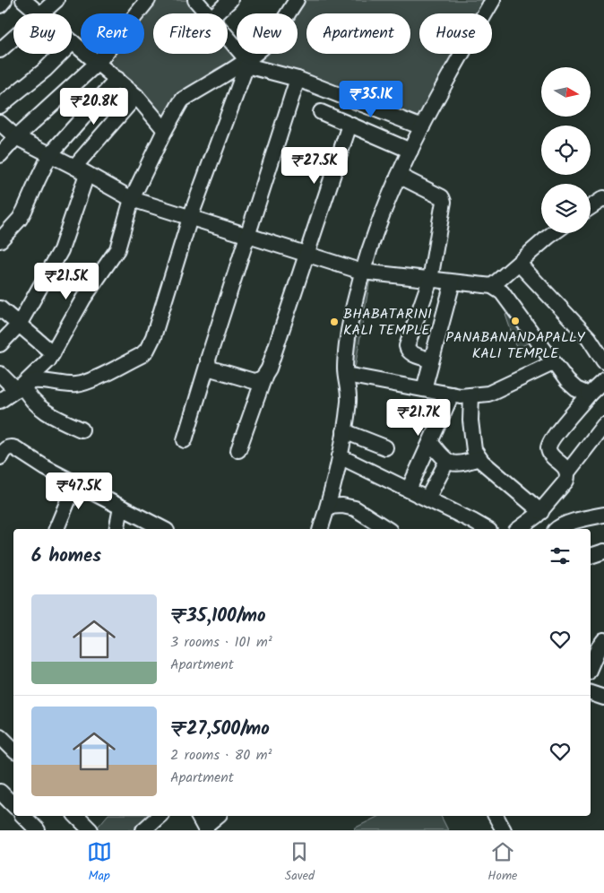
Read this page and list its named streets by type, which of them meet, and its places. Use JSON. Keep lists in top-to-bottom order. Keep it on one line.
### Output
{"places":["PANABANANDAPALLY KALI TEMPLE","BHABATARINI KALI TEMPLE"],"north":"right","page":{"chip":["Buy","Rent","Filters","New","Apartment","House"],"price":["₹35.1K","₹20.8K","₹27.5K","₹21.5K","₹21.7K","₹47.5K"],"heading":"6 homes","list":[{"name":"₹35,100/mo","note":"3 rooms · 101 m² · Apartment"},{"name":"₹27,500/mo","note":"2 rooms · 80 m² · Apartment"}],"tabs":["Map","Saved","Home"]}}
